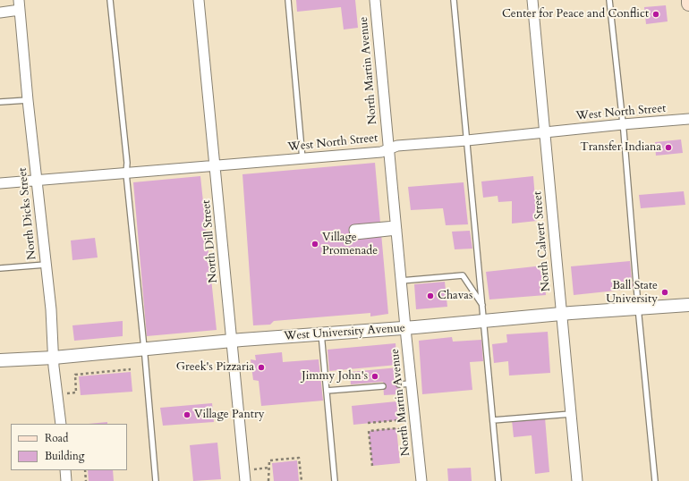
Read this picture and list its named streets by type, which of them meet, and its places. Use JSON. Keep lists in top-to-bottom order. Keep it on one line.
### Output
{"streets":{"street":["North Martin Avenue","West North Street","North Dicks Street","North Dill Street","North Calvert Street","West University Avenue"]},"crossings":[["North Martin Avenue","West North Street"],["North Martin Avenue","West University Avenue"],["West North Street","North Dicks Street"],["West North Street","North Dill Street"],["West North Street","North Calvert Street"],["North Dicks Street","West University Avenue"],["North Dill Street","West University Avenue"],["North Calvert Street","West University Avenue"]],"places":["Center for Peace and Conflict","Transfer Indiana","Village Promenade","Ball State University","Chavas","Greek's Pizzaria","Jimmy John's","Village Pantry"],"legend":["Road","Building"]}
